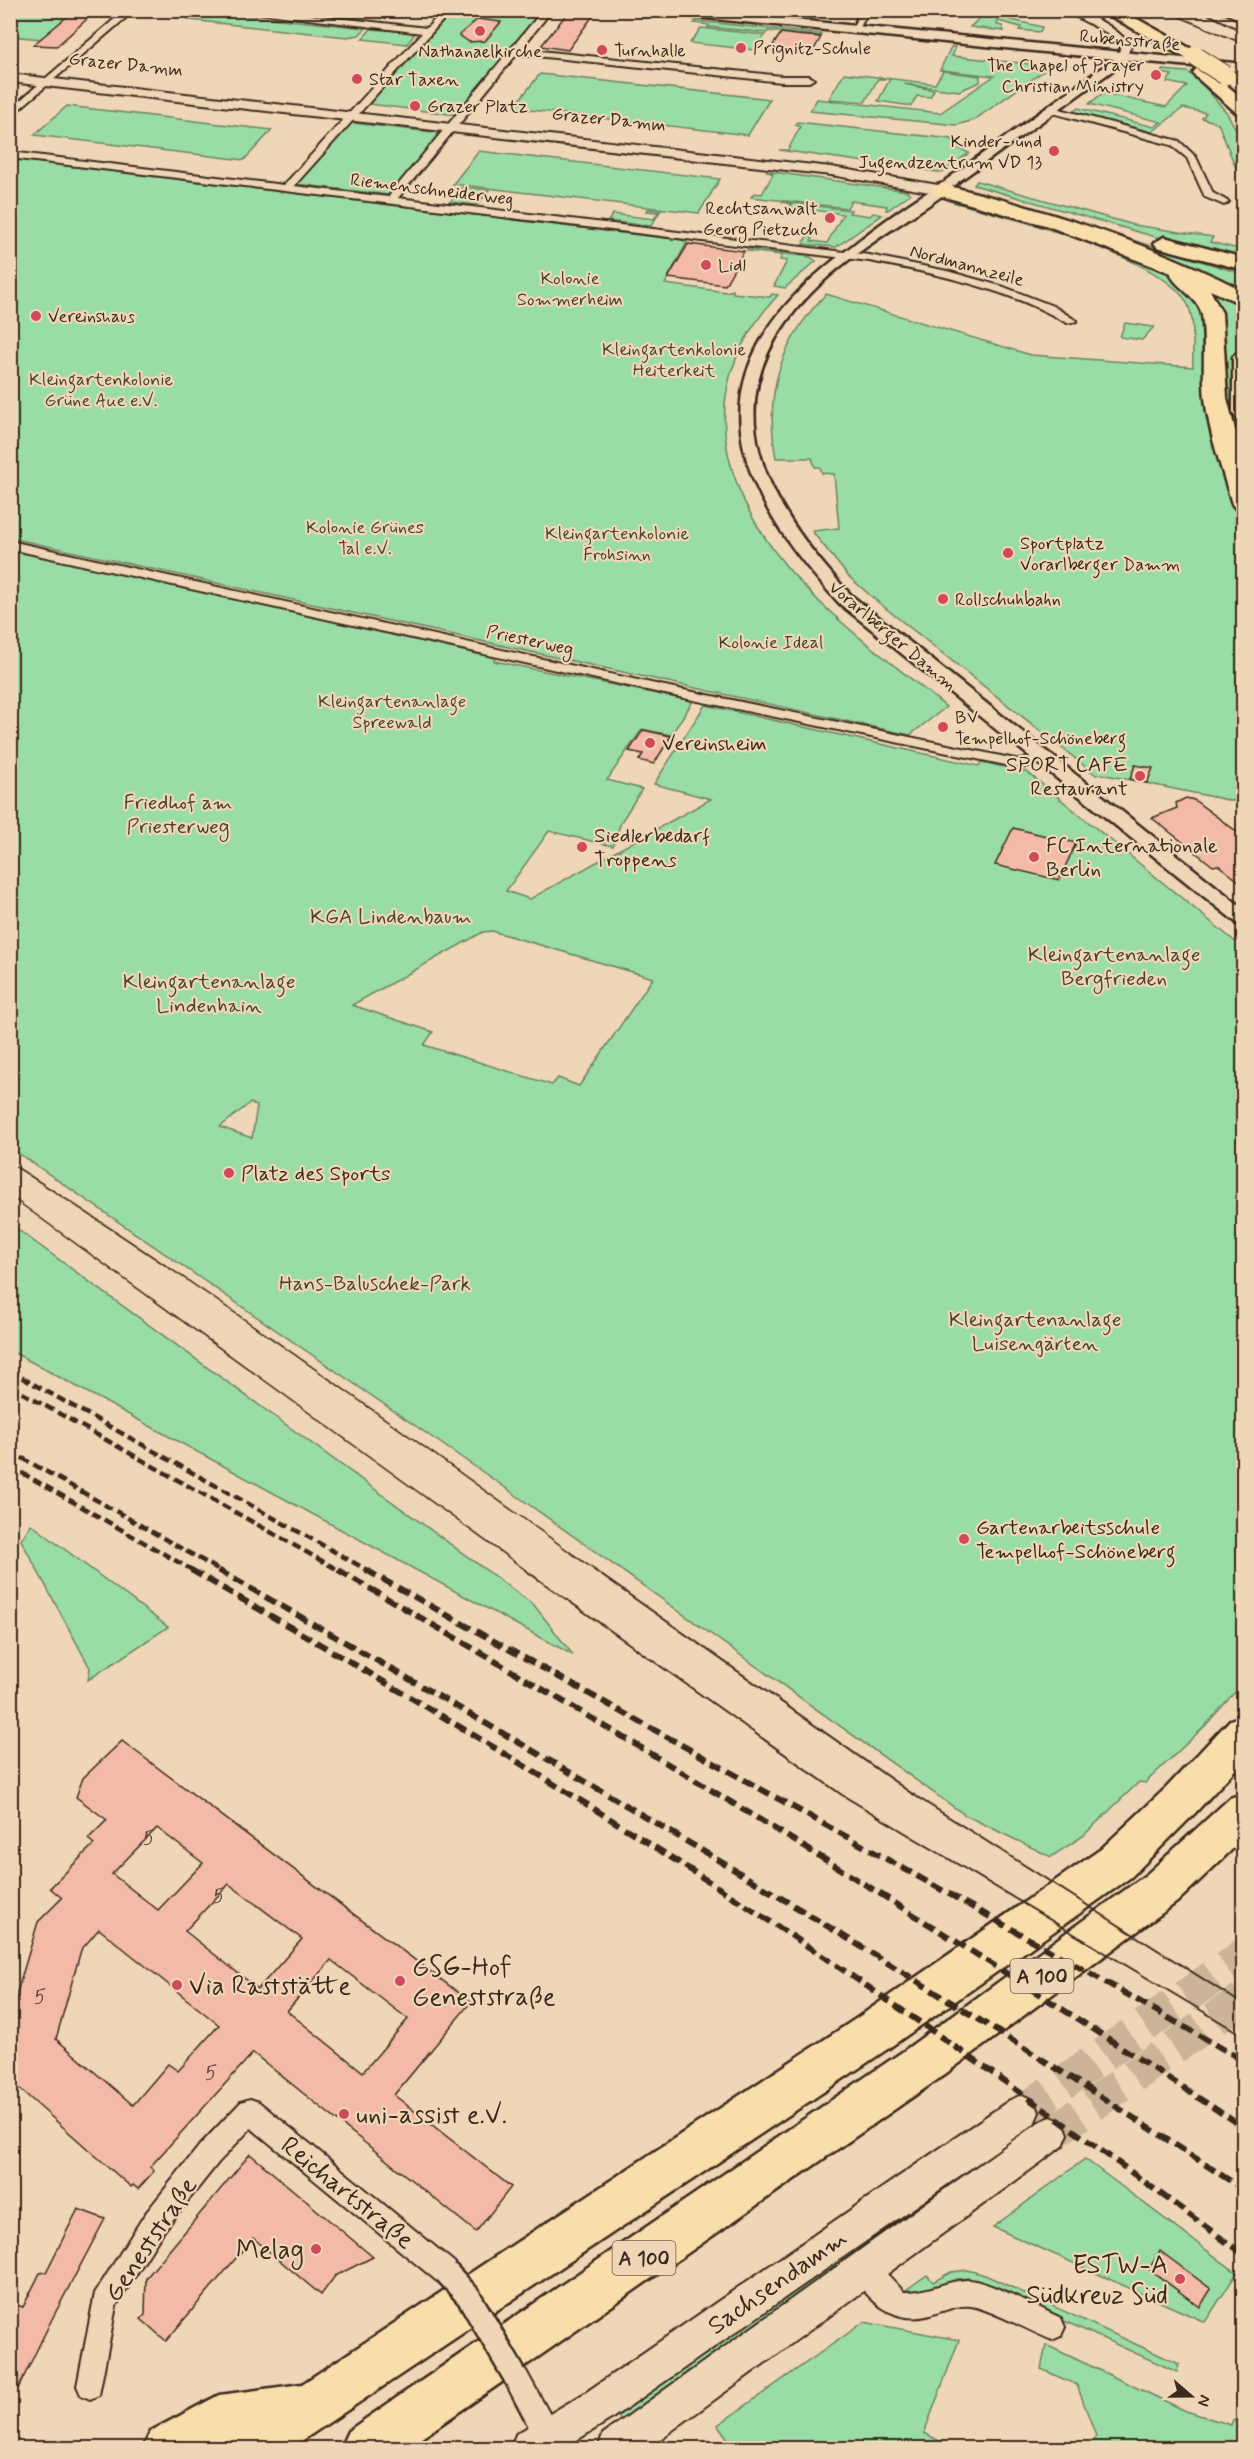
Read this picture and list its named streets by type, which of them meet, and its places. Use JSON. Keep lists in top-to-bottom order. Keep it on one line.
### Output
{"streets":{"highway":["A 100"],"main road":["Grazer Damm","Sachsendamm"],"street":["Rubensstraße","Riemenschneiderweg","Nordmannzeile","Vorarlberger Damm","Priesterweg","Reichartstraße","Geneststraße"]},"crossings":[["Rubensstraße","Vorarlberger Damm"],["Grazer Damm","Vorarlberger Damm"],["Riemenschneiderweg","Nordmannzeile"],["Riemenschneiderweg","Vorarlberger Damm"],["Nordmannzeile","Vorarlberger Damm"],["Vorarlberger Damm","Priesterweg"],["Reichartstraße","Geneststraße"],["Reichartstraße","Sachsendamm"]],"parks":["Kolonie Sommerheim","Kleingartenkolonie Heiterkeit","Kleingartenkolonie Grüne Aue e.V.","Kolonie Grünes Tal e.V.","Kleingartenkolonie Frohsinn","Kolonie Ideal","Kleingartenanlage Spreewald","Friedhof am Priesterweg","KGA Lindenbaum","Kleingartenanlage Bergfrieden","Kleingartenanlage Lindenhain","Hans-Baluschek-Park","Kleingartenanlage Luisengärten"],"places":["Nathanaelkirche","Prignitz-Schule","Turnhalle","The Chapel of Prayer Christian Ministry","Star Taxen","Grazer Platz","Kinder- und Jugendzentrum VD 13","Rechtsanwalt Georg Pietzuch","Lidl","Vereinshaus","Sportplatz Vorarlberger Damm","Rollschuhbahn","BV Tempelhof-Schöneberg","Vereinsheim","SPORT CAFE Restaurant","Siedlerbedarf Troppens","FC Internationale Berlin","Platz des Sports","Gartenarbeitsschule Tempelhof-Schöneberg","GSG-Hof Geneststraße","Via Raststätte","uni-assist e.V.","Melag","ESTW-A Südkreuz Süd"],"house_numbers":["5","5","5","5"],"north":"right"}
